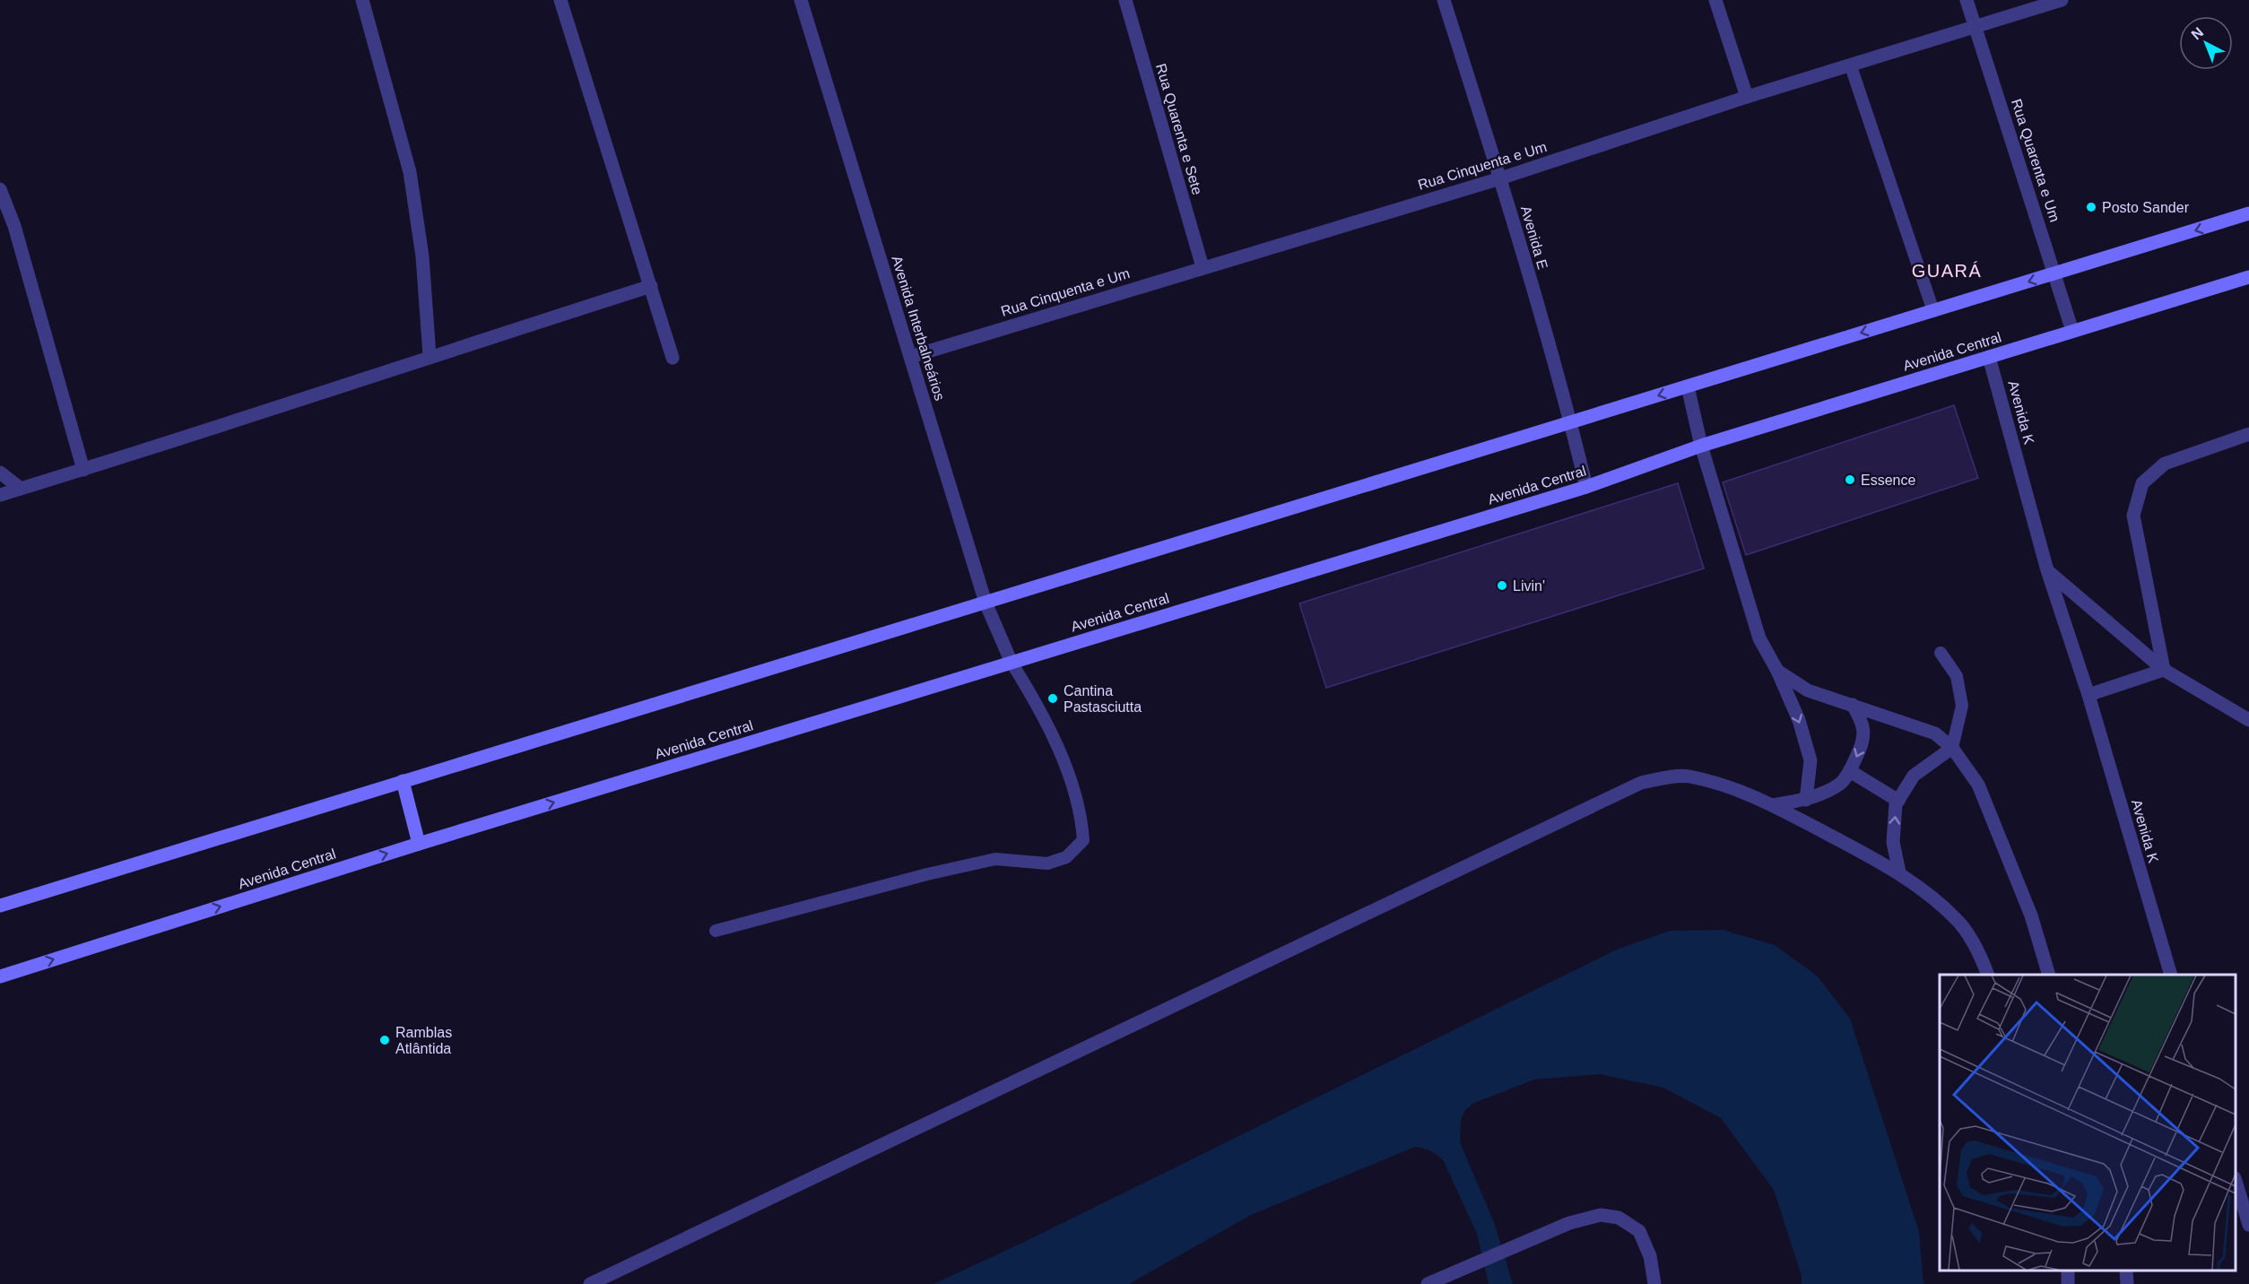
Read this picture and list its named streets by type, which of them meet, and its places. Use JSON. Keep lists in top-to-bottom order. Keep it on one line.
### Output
{"streets":{"main road":["Avenida Central"],"street":["Rua Quarenta e Sete","Rua Quarenta e Um","Rua Cinquenta e Um","Avenida E","Avenida Interbalneários","Avenida K"]},"crossings":[["Rua Quarenta e Sete","Rua Cinquenta e Um"],["Rua Quarenta e Um","Rua Cinquenta e Um"],["Rua Quarenta e Um","Avenida Central"],["Rua Cinquenta e Um","Avenida E"],["Rua Cinquenta e Um","Avenida Interbalneários"],["Avenida E","Avenida Central"],["Avenida Interbalneários","Avenida Central"],["Avenida Central","Avenida K"]],"districts":["GUARÁ"],"places":["Posto Sander","Essence","Livin'","Cantina Pastasciutta","Ramblas Atlântida"],"north":"top left"}
